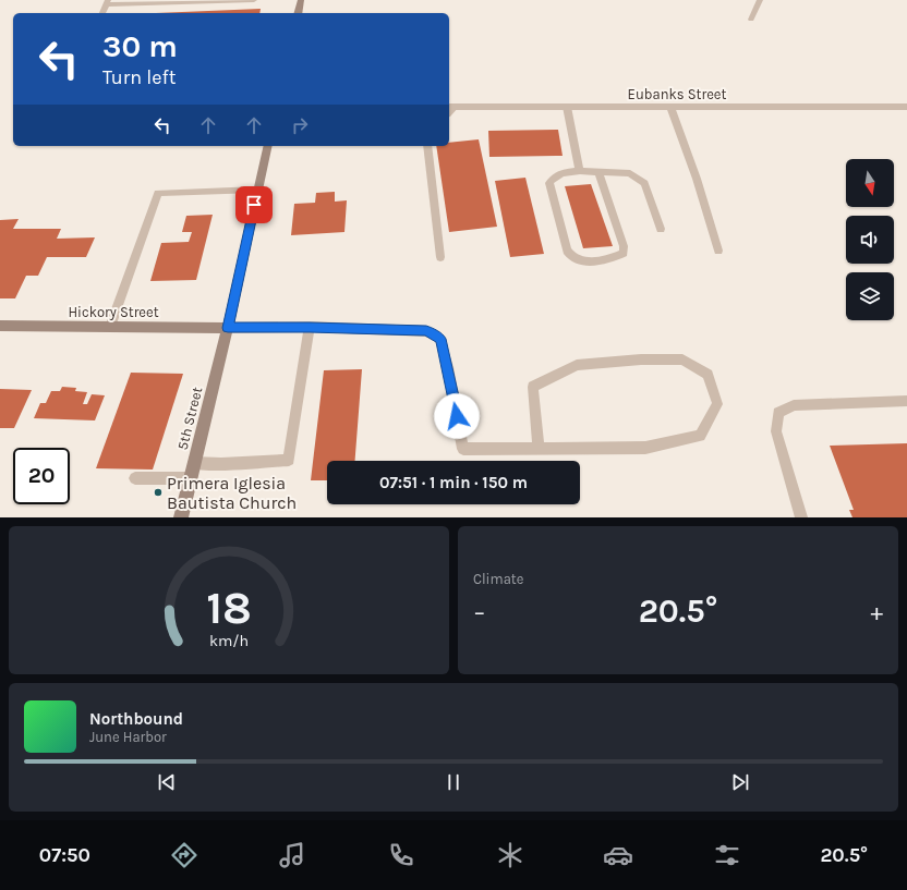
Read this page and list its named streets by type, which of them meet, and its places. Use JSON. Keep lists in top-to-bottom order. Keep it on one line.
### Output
{"streets":{"main road":["Hickory Street","5th Street"],"street":["Eubanks Street"]},"crossings":[["Hickory Street","5th Street"]],"places":["Primera Iglesia Bautista Church"],"north":"bottom","page":{"turn":["30 m","Turn left"],"limit":"20","trip":"07:51 · 1 min · 150 m","tile":"Climate","heat":["−","20.5°","+"],"song":["Northbound","June Harbor"],"tabs":["07:50","20.5°"],"gauge":["18","km/h"]}}
